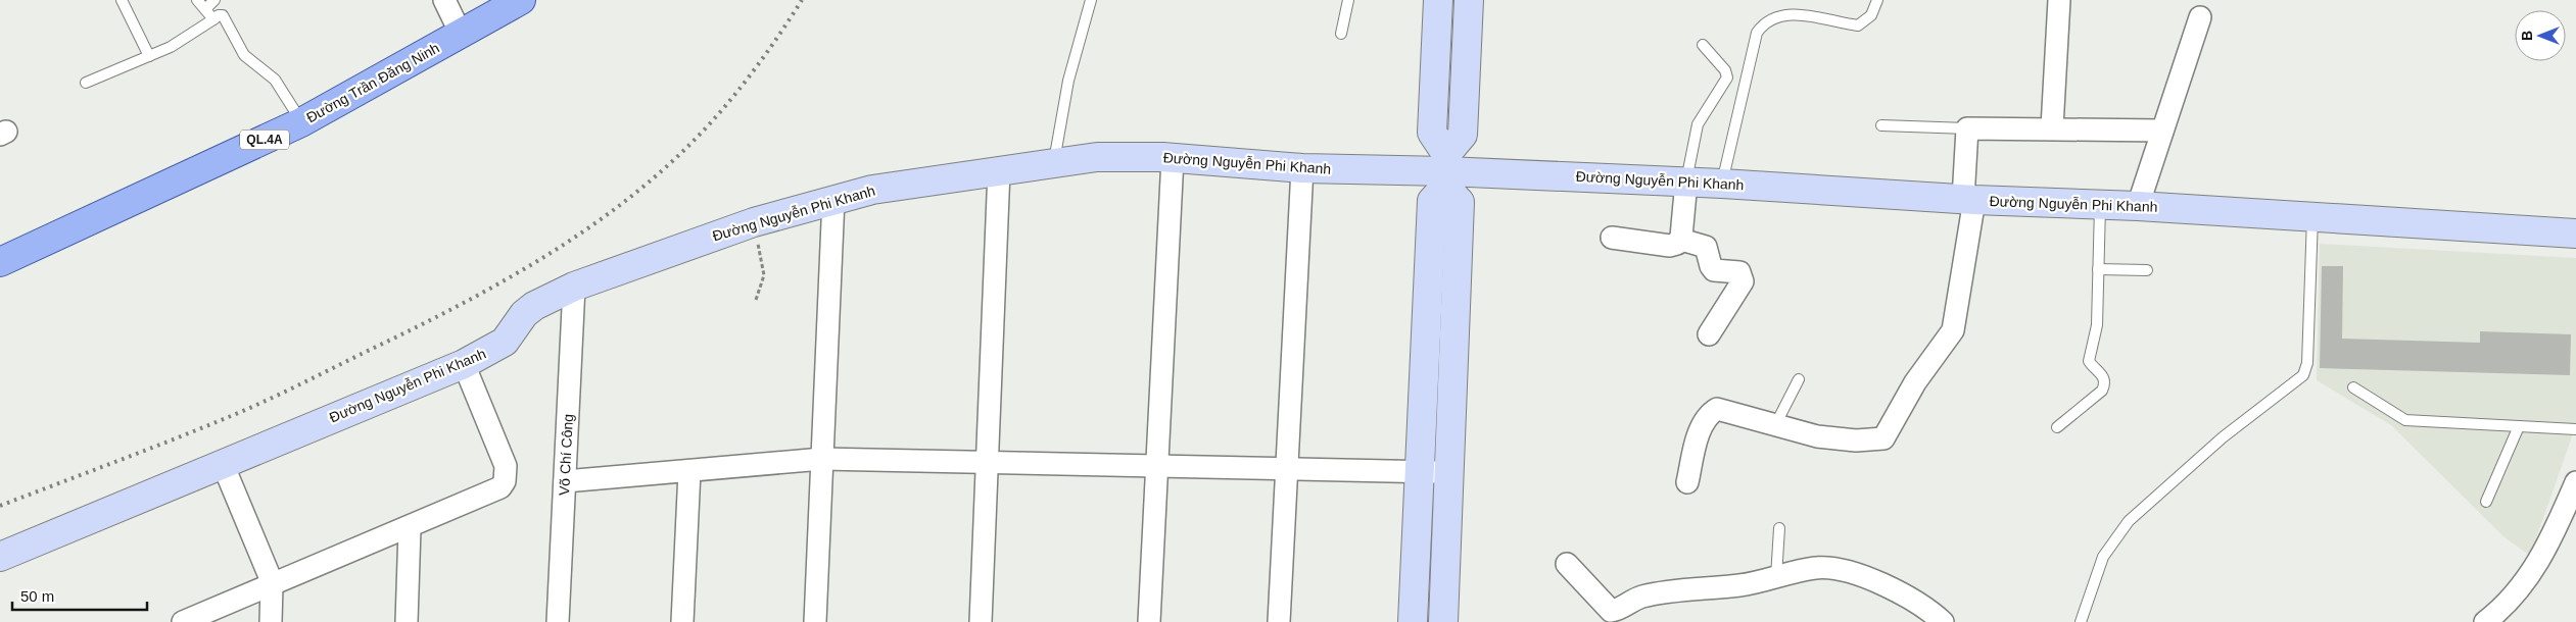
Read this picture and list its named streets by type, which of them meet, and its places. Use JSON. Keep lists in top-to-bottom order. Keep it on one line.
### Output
{"streets":{"main road":["Đường Trần Đăng Ninh","QL.4A"],"street":["Đường Nguyễn Phi Khanh","Võ Chí Công"]},"crossings":[["Đường Nguyễn Phi Khanh","Võ Chí Công"]],"scale_bar":"50 m","north":"left"}
